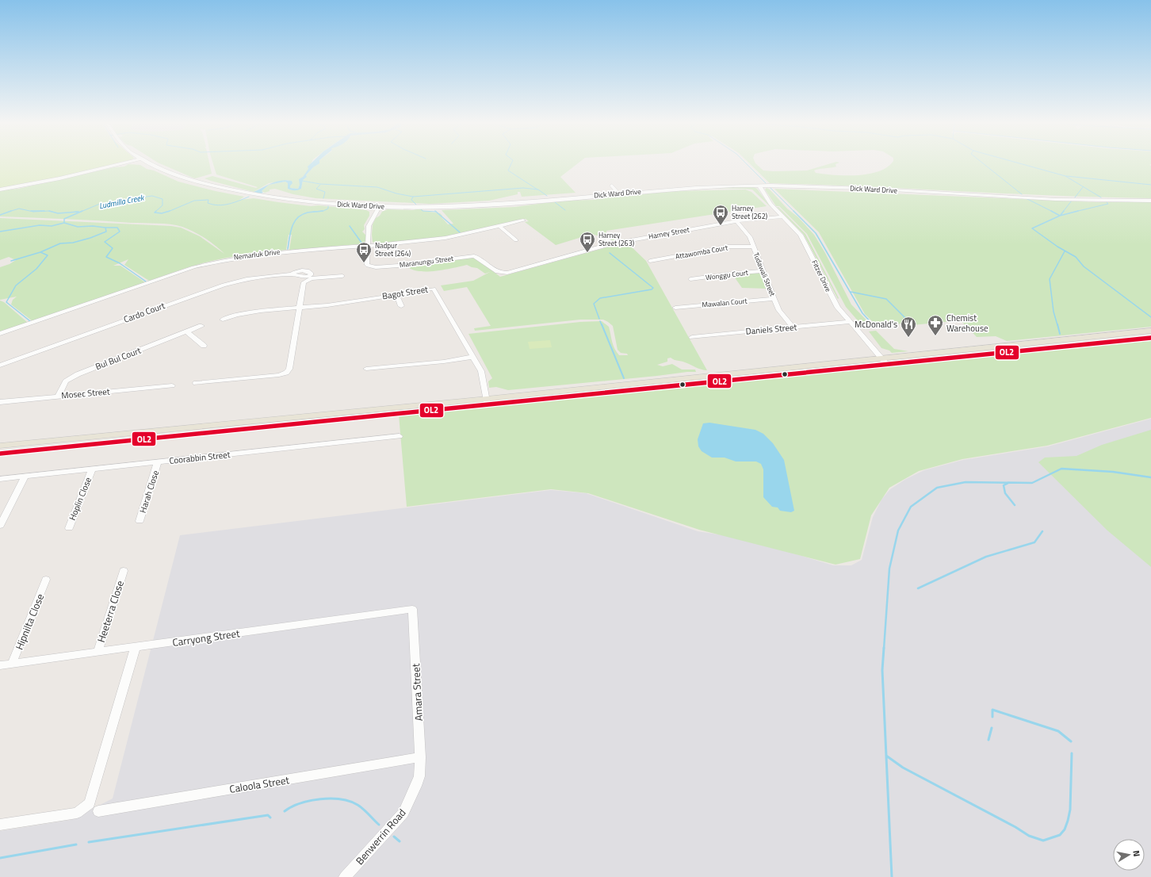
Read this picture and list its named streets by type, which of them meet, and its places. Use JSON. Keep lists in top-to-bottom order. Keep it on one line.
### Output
{"streets":{"street":["Dick Ward Drive","Hamey Street","Attawomba Court","Nemarluk Drive","Maranungu Street","Tudawali Street","Wonggu Court","Fitzer Drive","Bagot Street","Mawalan Court","Cardo Court","Daniels Street","Bul Bul Court","Mosec Street","Coorabbin Street","Harah Close","Hoplin Close","Heeterra Close","Hipnilta Close","Carryong Street","Amara Street","Caloola Street","Benwerrin Road"]},"crossings":[["Dick Ward Drive","Fitzer Drive"],["Hamey Street","Maranungu Street"],["Hamey Street","Tudawali Street"],["Hamey Street","Fitzer Drive"],["Attawomba Court","Tudawali Street"],["Nemarluk Drive","Maranungu Street"],["Tudawali Street","Wonggu Court"],["Tudawali Street","Mawalan Court"],["Tudawali Street","Daniels Street"],["Fitzer Drive","Daniels Street"],["Bul Bul Court","Mosec Street"],["Coorabbin Street","Harah Close"],["Coorabbin Street","Hoplin Close"],["Heeterra Close","Carryong Street"],["Hipnilta Close","Carryong Street"],["Carryong Street","Amara Street"],["Amara Street","Caloola Street"],["Amara Street","Benwerrin Road"]],"water":["Ludmilla Creek"],"places":{"bus stop":["Harney Street (262)","Harney Street (263)","Nadpur Street (264)"],"pharmacy":["Chemist Warehouse"],"restaurant":["McDonald's"]},"lines":["transit line OL2"],"north":"right"}
